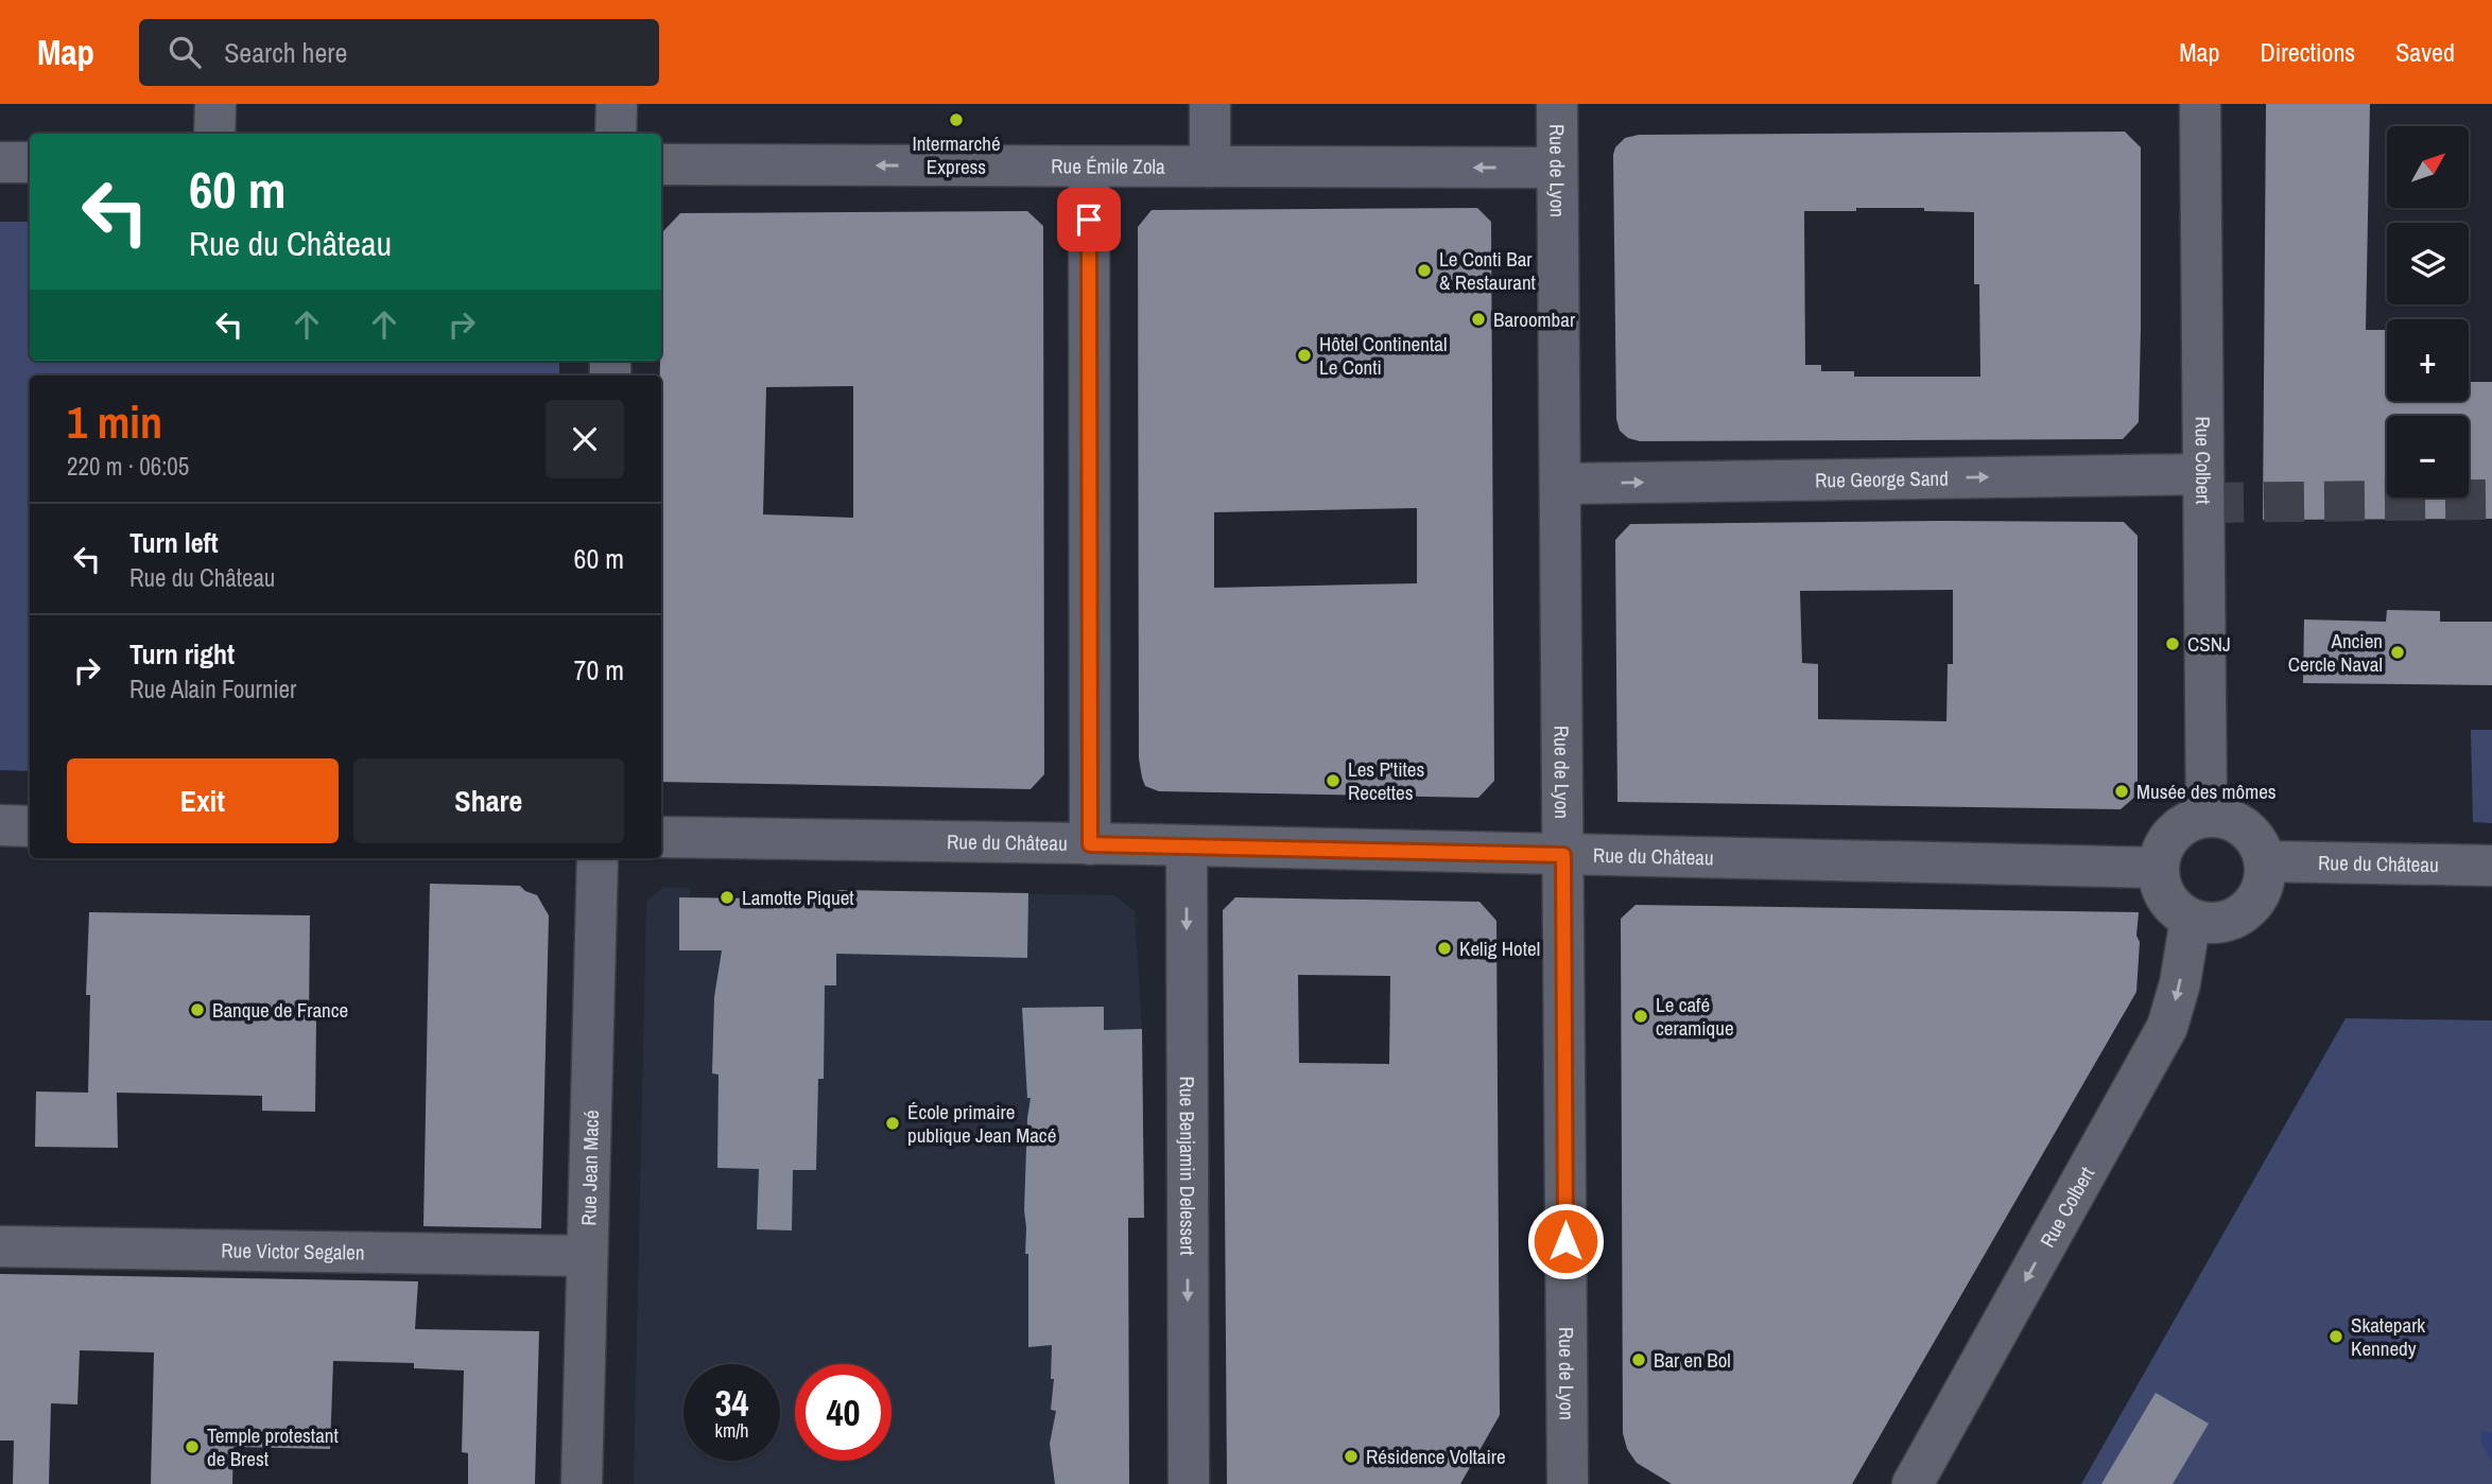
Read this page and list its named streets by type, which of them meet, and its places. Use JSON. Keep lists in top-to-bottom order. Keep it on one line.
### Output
{"streets":{"street":["Rue Émile Zola","Rue de Lyon","Rue Colbert","Rue George Sand","Rue du Château","Rue Benjamin Delessert","Rue Jean Macé","Rue Victor Segalen"]},"crossings":[["Rue Émile Zola","Rue de Lyon"],["Rue de Lyon","Rue George Sand"],["Rue de Lyon","Rue du Château"],["Rue Colbert","Rue George Sand"],["Rue Colbert","Rue du Château"],["Rue du Château","Rue Benjamin Delessert"],["Rue Jean Macé","Rue Victor Segalen"]],"one_way":["Rue Émile Zola","Rue Colbert","Rue George Sand","Rue Benjamin Delessert"],"places":["Intermarché Express","Le Conti Bar & Restaurant","Baroombar","Hôtel Continental Le Conti","CSNJ","Ancien Cercle Naval","Les P'tites Recettes","Musée des mômes","Lamotte Piquet","Kelig Hotel","Banque de France","Le café ceramique","École primaire publique Jean Macé","Skatepark Kennedy","Bar en Bol","Temple protestant de Brest","Résidence Voltaire"],"north":"top right","page":{"header":"Map","search":"Search here","nav":["Map","Directions","Saved"],"map_buttons":["+","−"],"turn":["60 m","Rue du Château"],"heading":["1 min","220 m · 06:05"],"list":[{"name":"Turn left","note":"Rue du Château","value":"60 m"},{"name":"Turn right","note":"Rue Alain Fournier","value":"70 m"}],"buttons":["Exit","Share"],"speed":"34 km/h","limit":"40"}}
